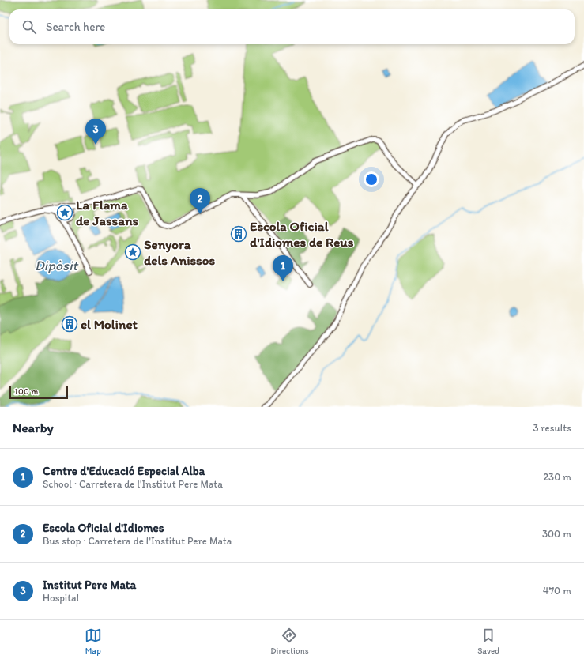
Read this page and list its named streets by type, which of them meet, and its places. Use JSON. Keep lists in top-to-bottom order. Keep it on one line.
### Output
{"water":["Dipòsit"],"places":{"place":["La Flama de Jassans","Senyora dels Anissos"],"building":["Escola Oficial d'Idiomes de Reus","el Molinet"]},"scale_bar":"100 m","page":{"search":"Search here","pins":["3","2","1"],"scale":"100 m","heading":["Nearby","3 results"],"list":[{"mark":"1","name":"Centre d'Educació Especial Alba","note":"School · Carretera de l'Institut Pere Mata","value":"230 m"},{"mark":"2","name":"Escola Oficial d'Idiomes","note":"Bus stop · Carretera de l'Institut Pere Mata","value":"300 m"},{"mark":"3","name":"Institut Pere Mata","note":"Hospital","value":"470 m"}],"nav":["Map","Directions","Saved"]}}
